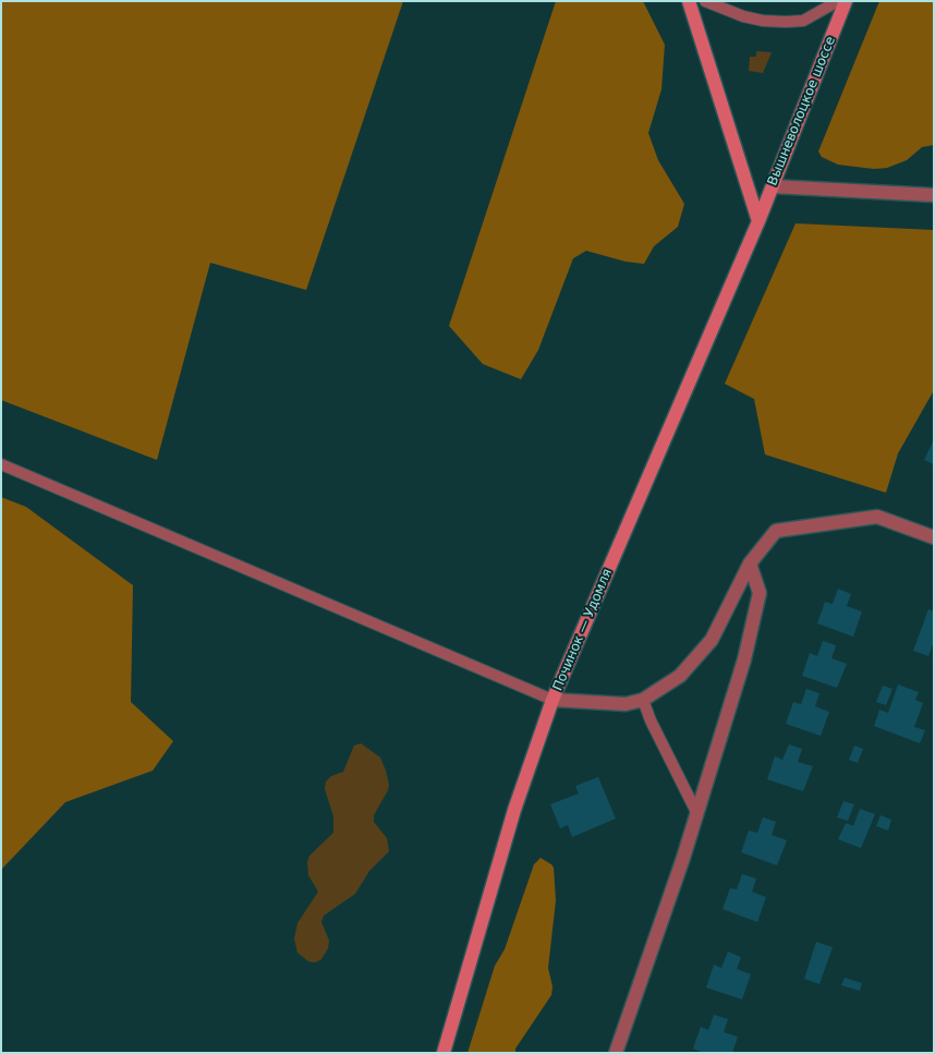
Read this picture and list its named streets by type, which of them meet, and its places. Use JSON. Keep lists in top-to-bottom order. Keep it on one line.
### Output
{"streets":{"main road":["Вышневолоцкое шоссе","Починок — Удомля"]},"crossings":[["Вышневолоцкое шоссе","Починок — Удомля"]]}
